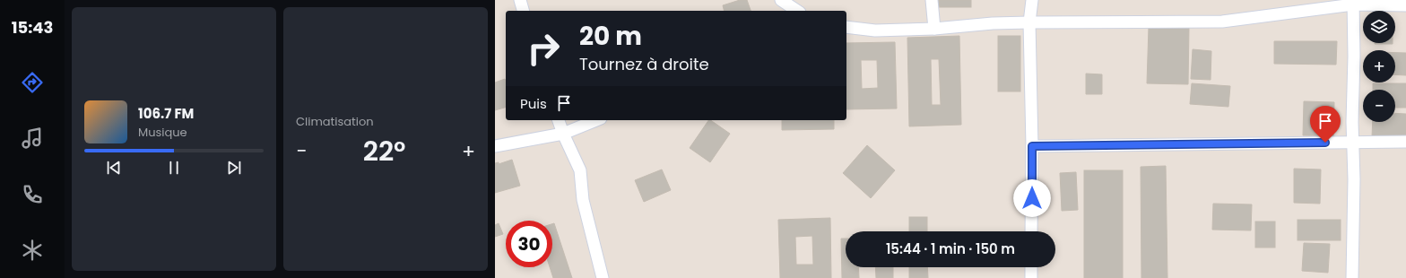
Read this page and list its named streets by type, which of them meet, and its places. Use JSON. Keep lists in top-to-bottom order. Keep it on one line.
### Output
{"page":{"tabs":"15:43","tile":"Climatisation","map_buttons":["+","−"],"turn":["20 m","Tournez à droite"],"then":"Puis","song":["106.7 FM","Musique"],"heat":["−","22°","+"],"limit":"30","trip":"15:44 · 1 min · 150 m"}}
